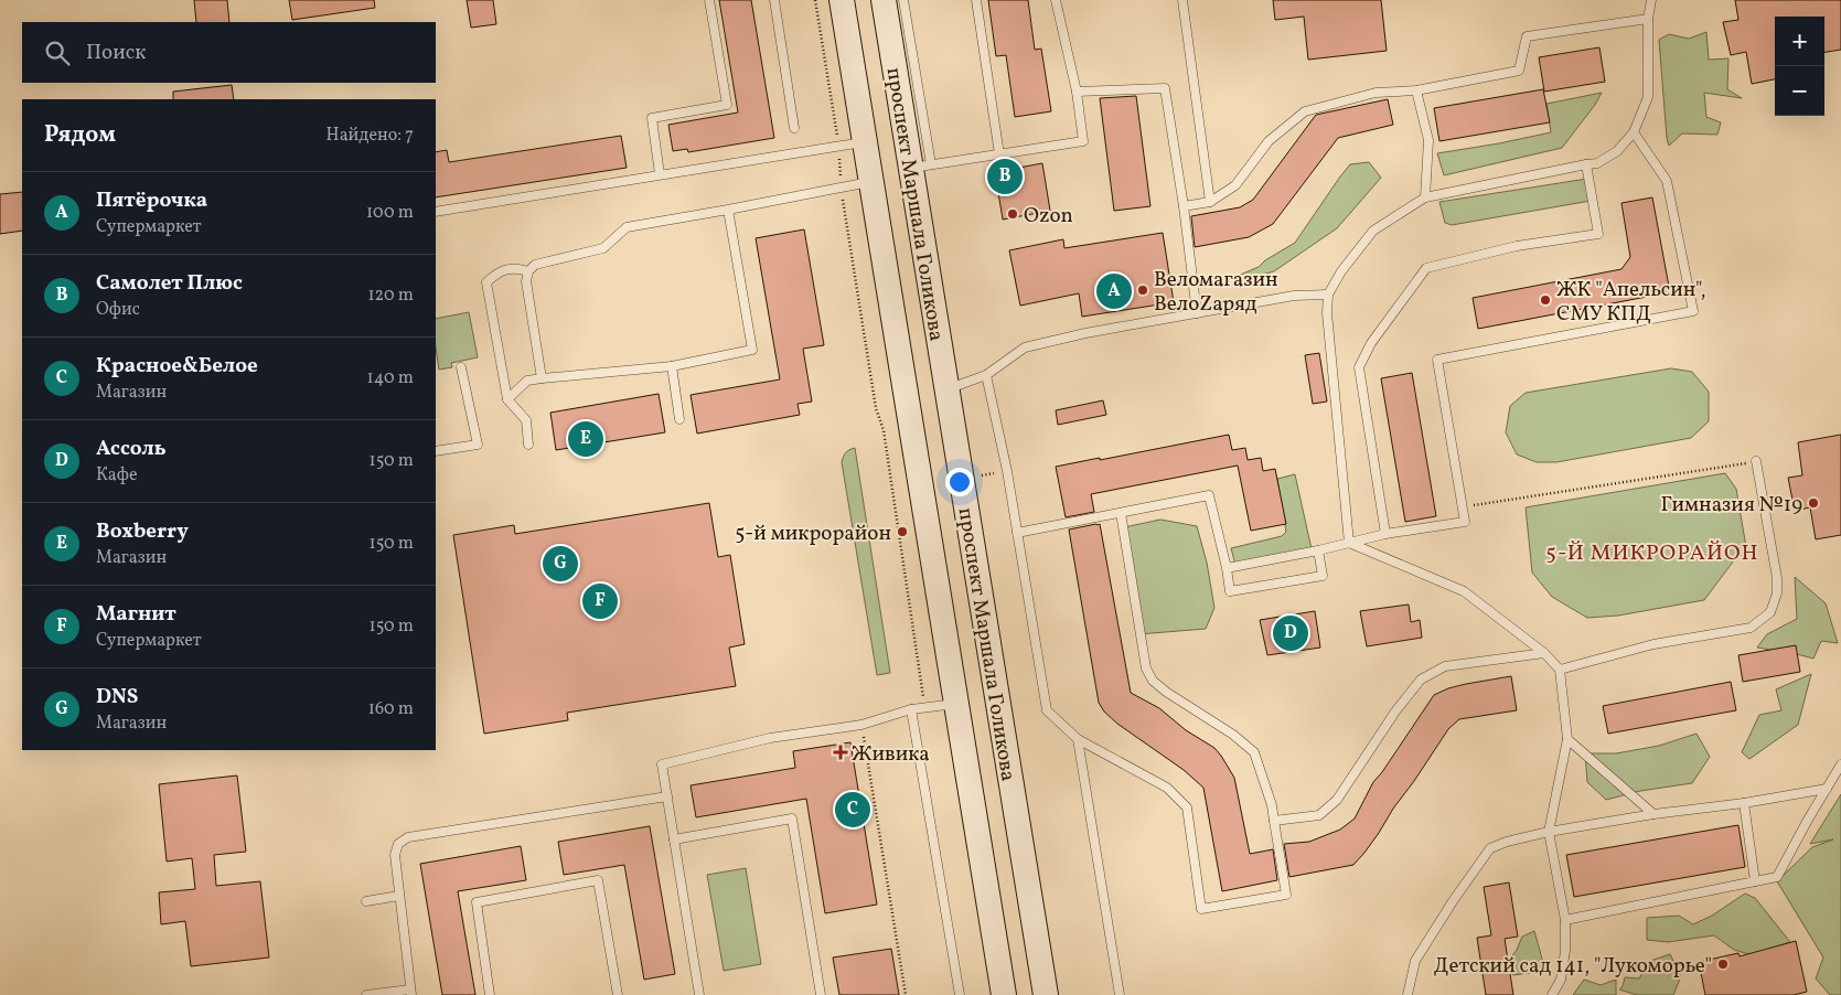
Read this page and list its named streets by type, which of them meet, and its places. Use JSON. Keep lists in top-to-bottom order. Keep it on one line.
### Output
{"streets":{"main road":["проспект Маршала Голикова"]},"districts":["5-Й МИКРОРАЙОН"],"places":{"other":["Ozon","Веломагазин ВелоZаряд","ЖК \"Апельсин\", СМУ КПД","Гимназия №19","5-й микрорайон","Детский сад 141, \"Лукоморье\""],"health":["Живика"]},"page":{"map_buttons":["+","−"],"search":"Поиск","heading":["Рядом","Найдено: 7"],"pins":["B","A","E","G","F","D","C"],"list":[{"mark":"A","name":"Пятёрочка","note":"Супермаркет","value":"100 m"},{"mark":"B","name":"Самолет Плюс","note":"Офис","value":"120 m"},{"mark":"C","name":"Красное&Белое","note":"Магазин","value":"140 m"},{"mark":"D","name":"Ассоль","note":"Кафе","value":"150 m"},{"mark":"E","name":"Boxberry","note":"Магазин","value":"150 m"},{"mark":"F","name":"Магнит","note":"Супермаркет","value":"150 m"},{"mark":"G","name":"DNS","note":"Магазин","value":"160 m"}]}}
